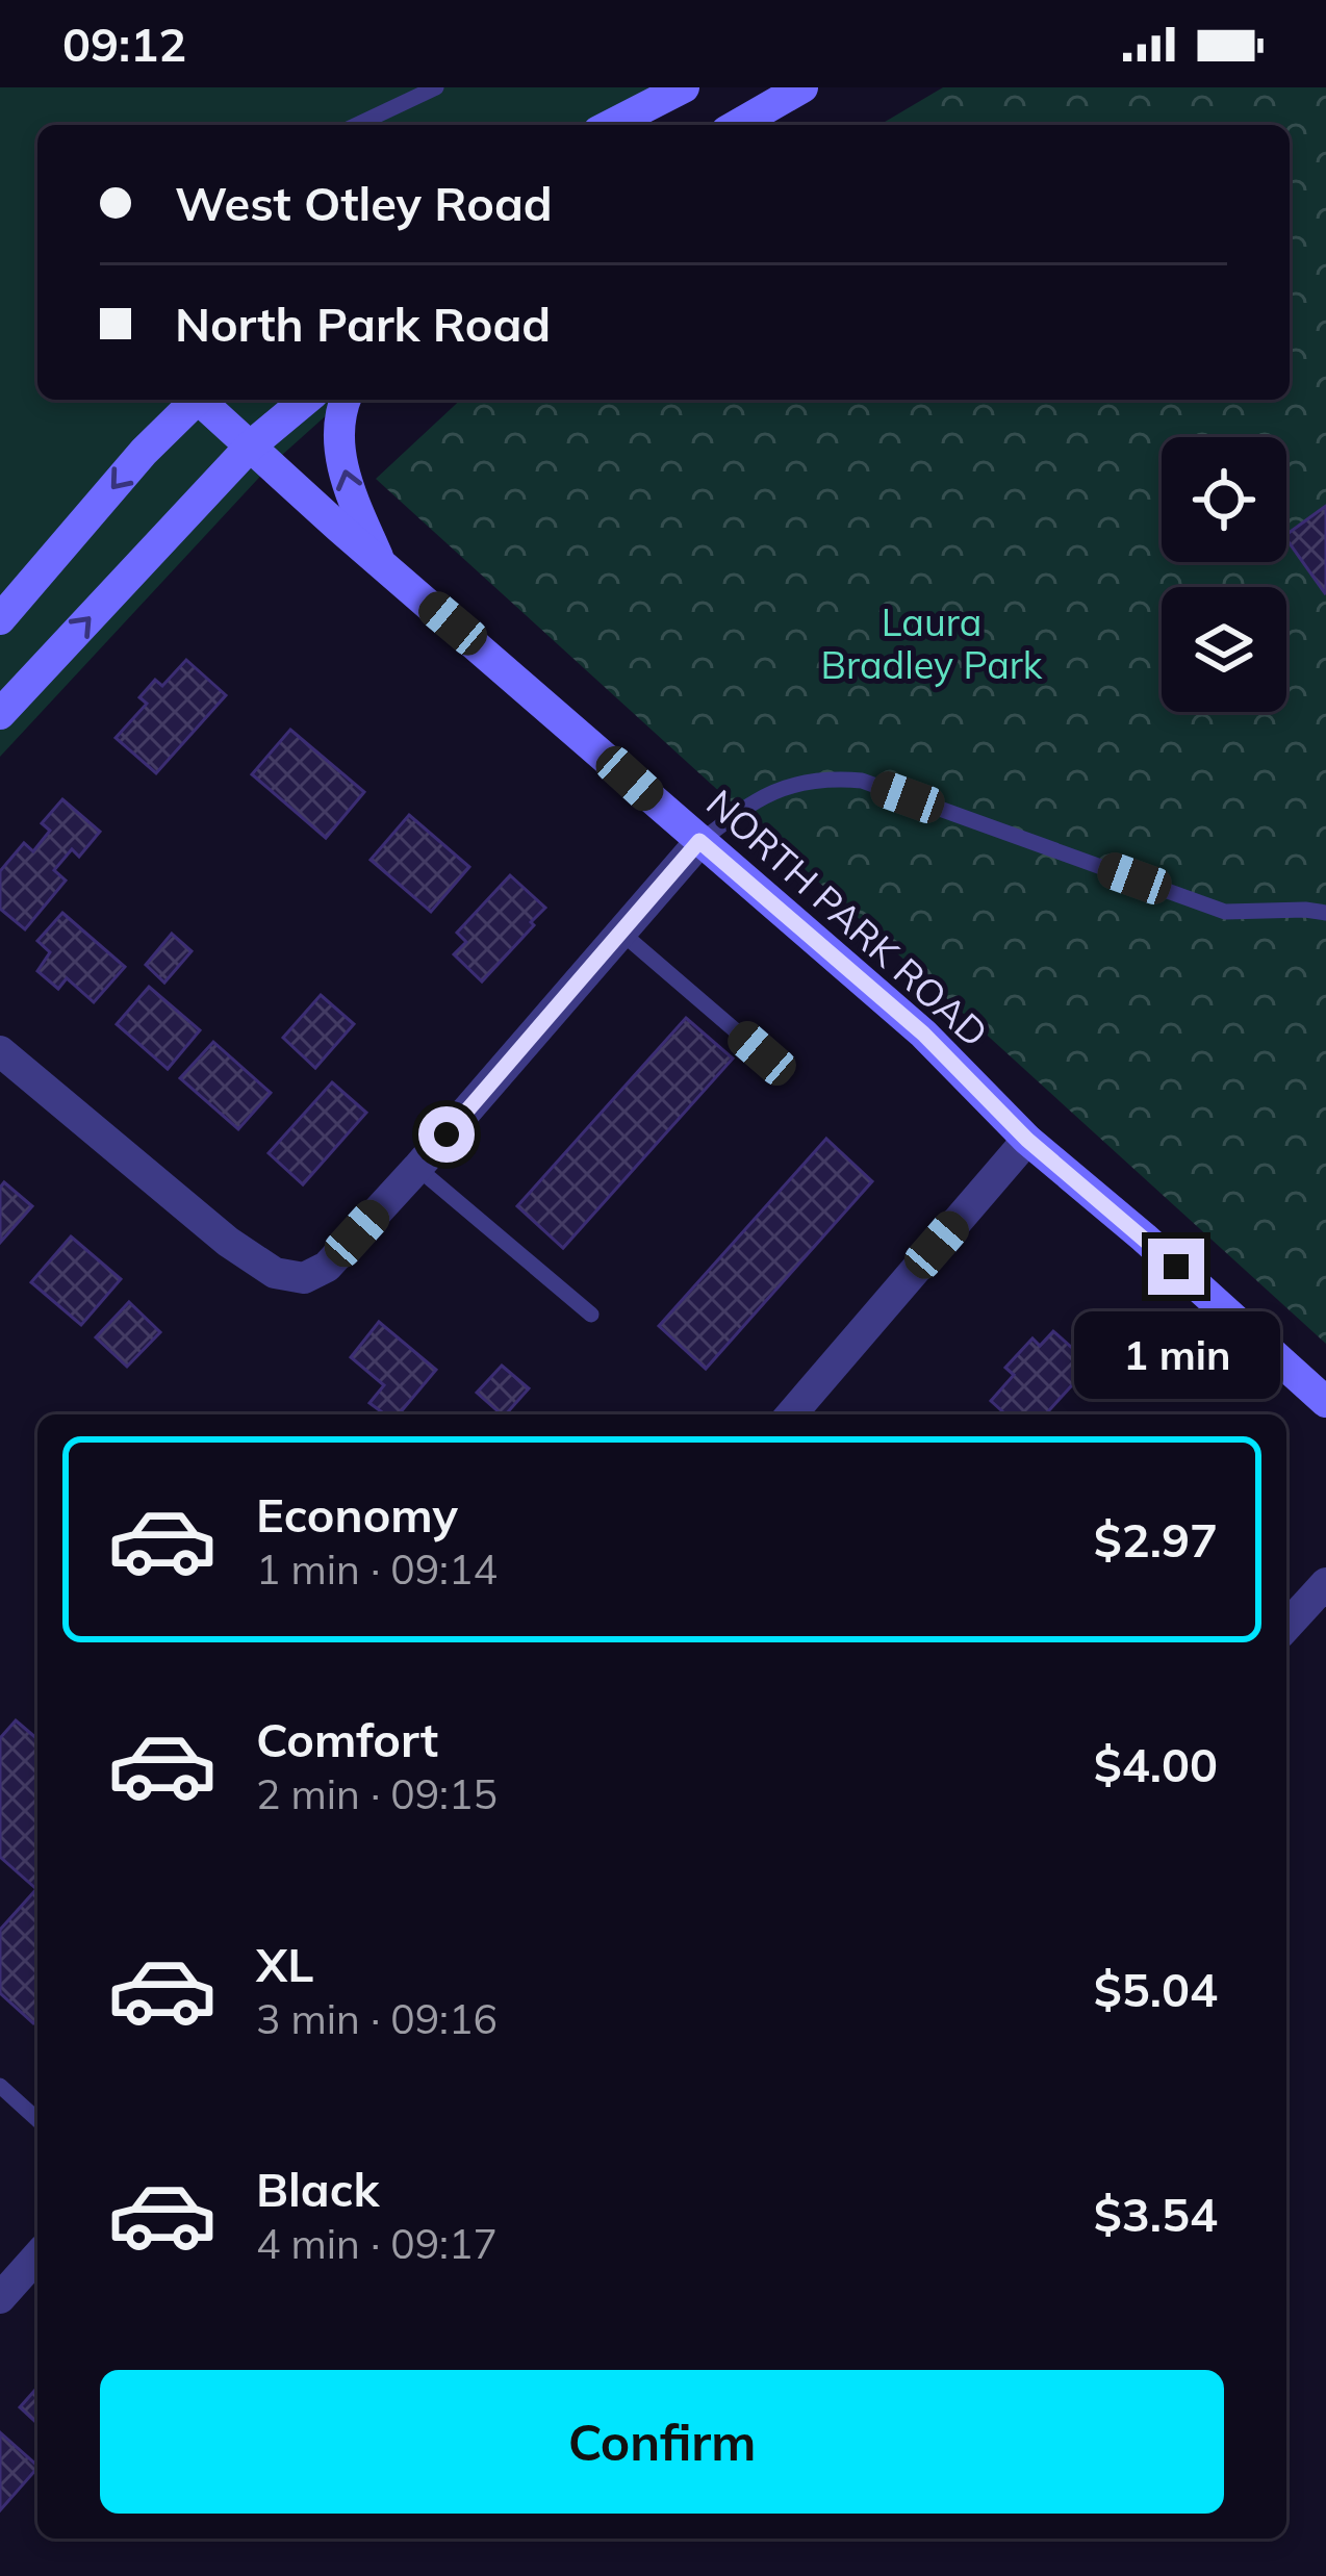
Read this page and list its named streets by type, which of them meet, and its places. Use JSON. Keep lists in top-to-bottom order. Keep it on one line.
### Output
{"streets":{"street":["NORTH PARK ROAD"]},"parks":["Laura Bradley Park"],"page":{"status":"09:12","banner":["West Otley Road","North Park Road"],"bubble":"1 min","list":[{"name":"Economy","note":"1 min · 09:14","value":"$2.97"},{"name":"Comfort","note":"2 min · 09:15","value":"$4.00"},{"name":"XL","note":"3 min · 09:16","value":"$5.04"},{"name":"Black","note":"4 min · 09:17","value":"$3.54"}],"buttons":"Confirm"}}
